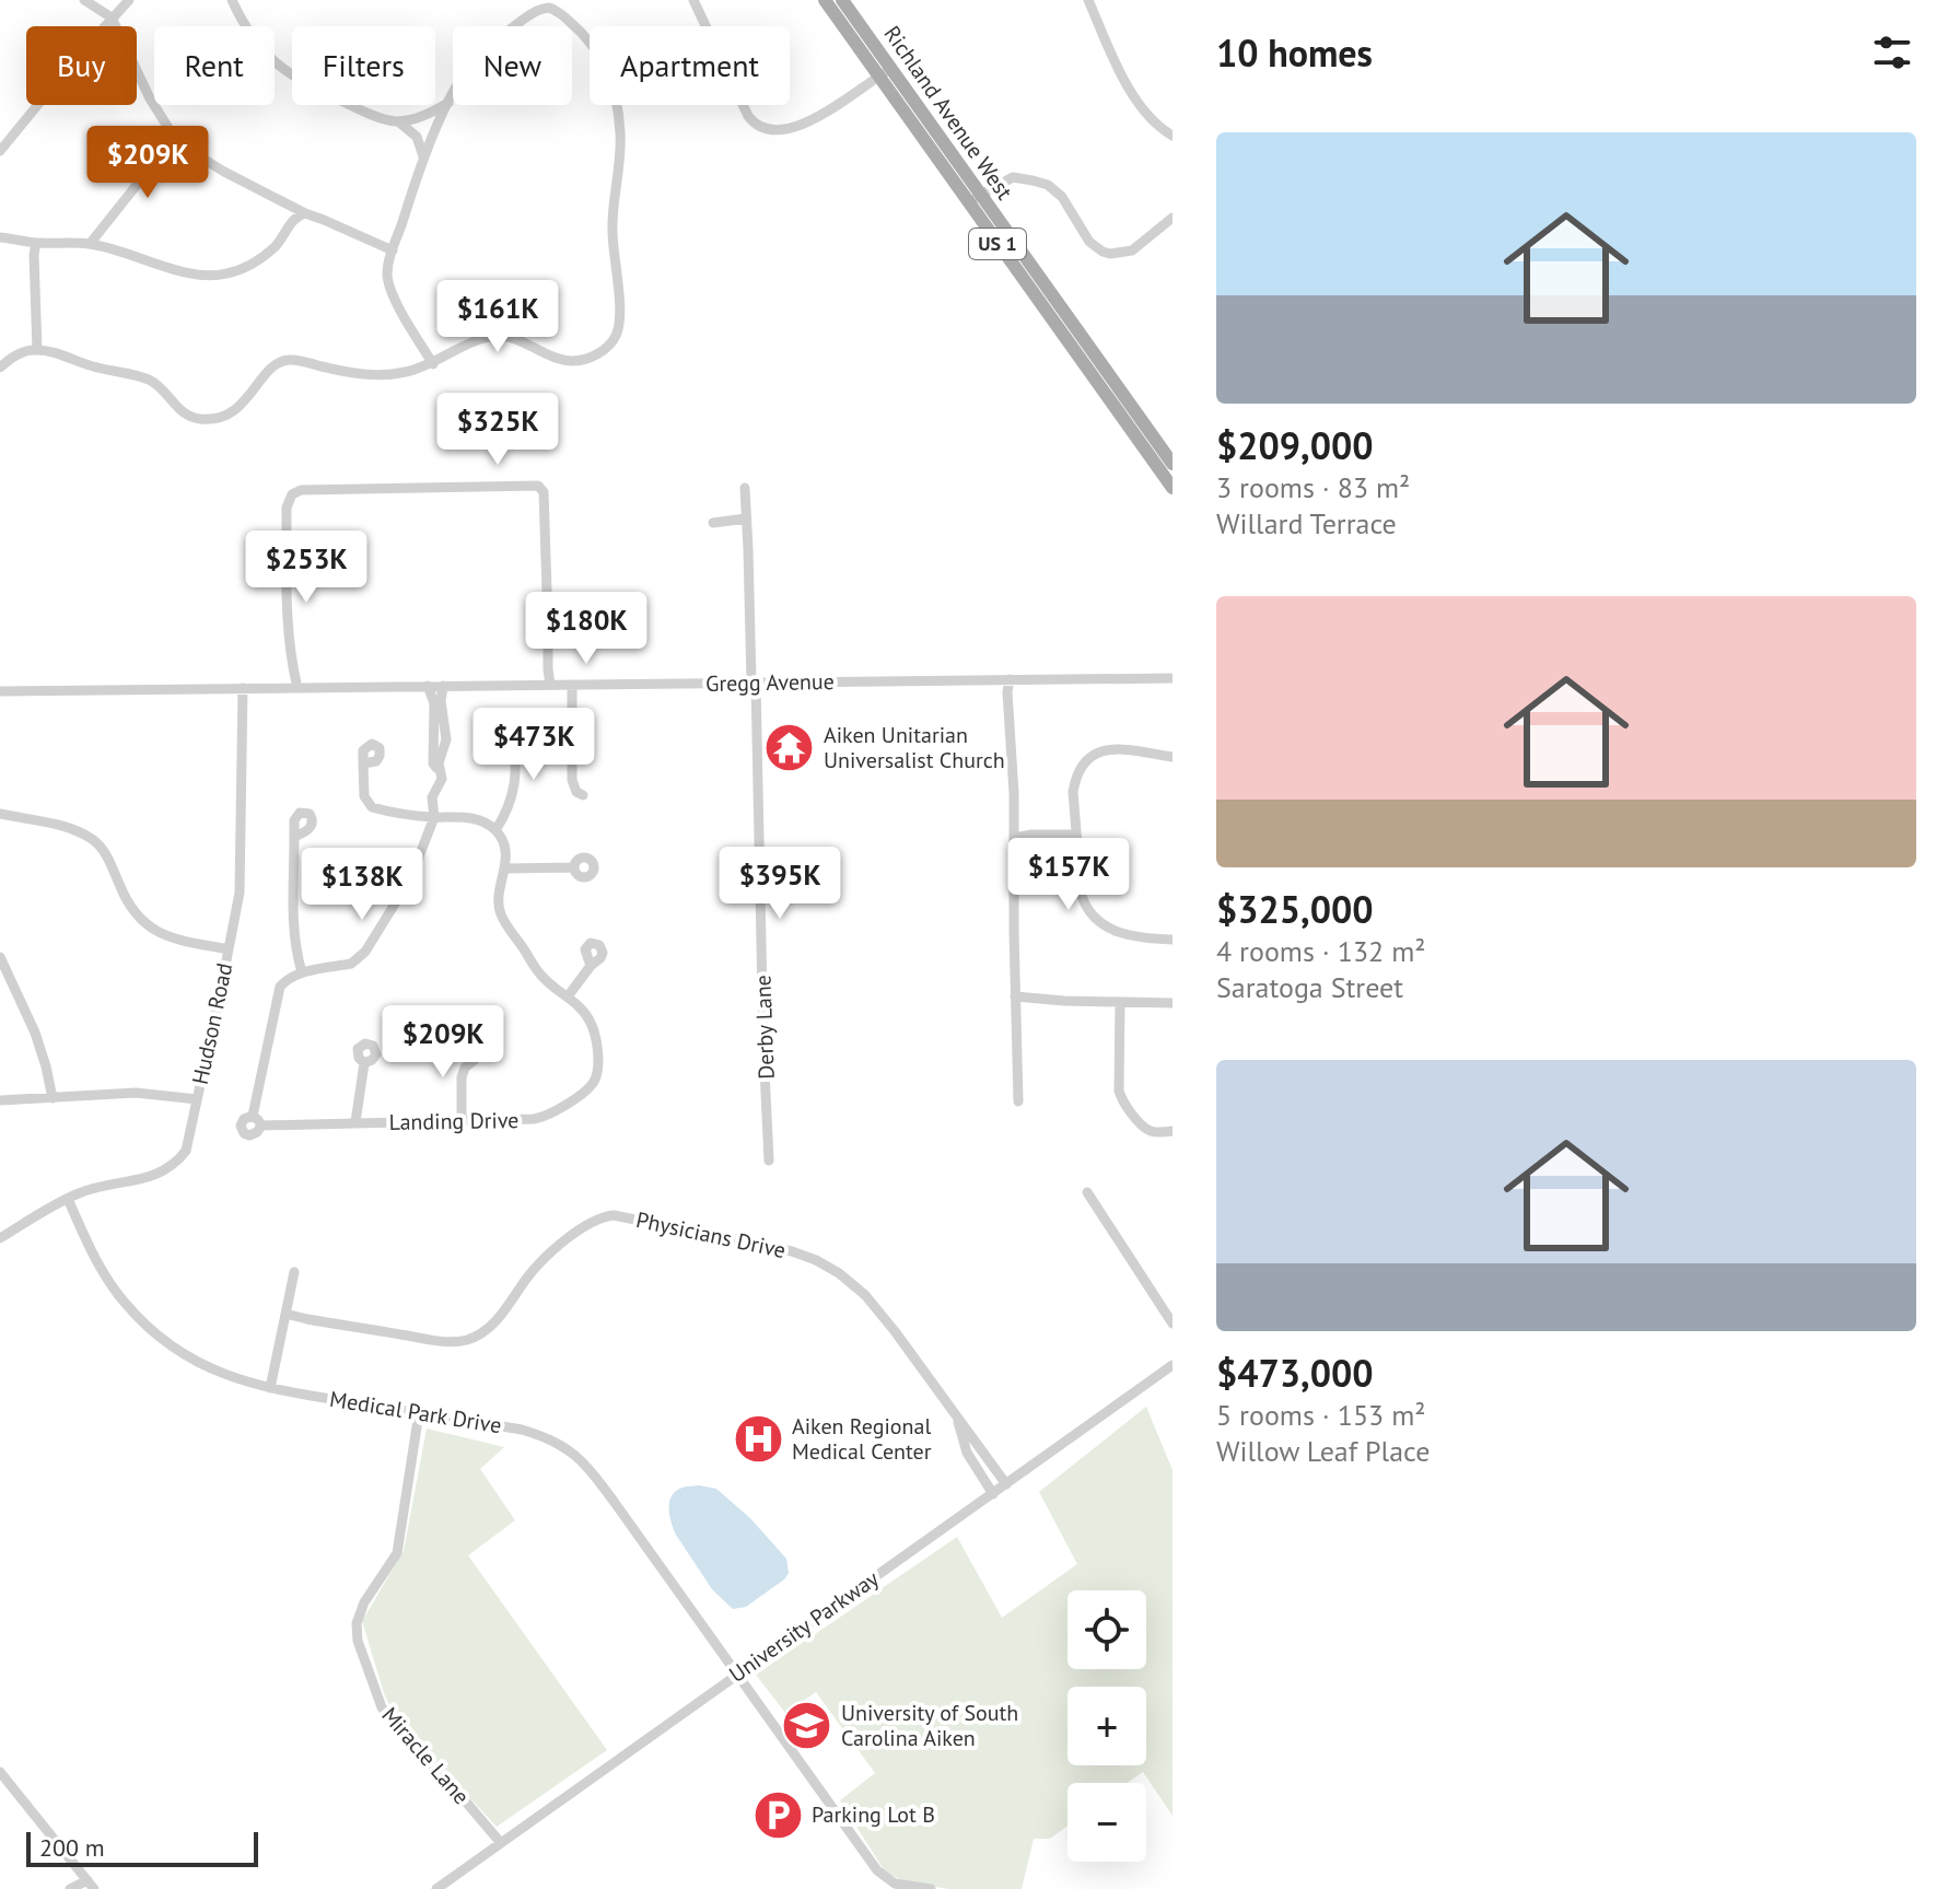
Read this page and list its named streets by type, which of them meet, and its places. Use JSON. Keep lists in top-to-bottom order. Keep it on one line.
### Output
{"streets":{"main road":["Richland Avenue West","US 1"],"street":["Gregg Avenue","Hudson Road","Derby Lane","Landing Drive","Physicians Drive","Medical Park Drive","University Parkway","Miracle Lane"]},"crossings":[["Gregg Avenue","Hudson Road"],["Gregg Avenue","Derby Lane"],["Hudson Road","Medical Park Drive"],["Physicians Drive","University Parkway"],["Medical Park Drive","University Parkway"],["Medical Park Drive","Miracle Lane"],["University Parkway","Miracle Lane"]],"places":{"temple":["Aiken Unitarian Universalist Church"],"hospital":["Aiken Regional Medical Center"],"school or university":["University of South Carolina Aiken"],"parking":["Parking Lot B"]},"scale_bar":"200 m","page":{"heading":"10 homes","chip":["Buy","Rent","Filters","New","Apartment"],"list":[{"name":"$209,000","note":"3 rooms · 83 m² · Willard Terrace"},{"name":"$325,000","note":"4 rooms · 132 m² · Saratoga Street"},{"name":"$473,000","note":"5 rooms · 153 m² · Willow Leaf Place"}],"price":["$209K","$161K","$325K","$253K","$180K","$473K","$157K","$395K","$138K","$209K"],"map_buttons":["+","−"],"scale":"200 m"}}
